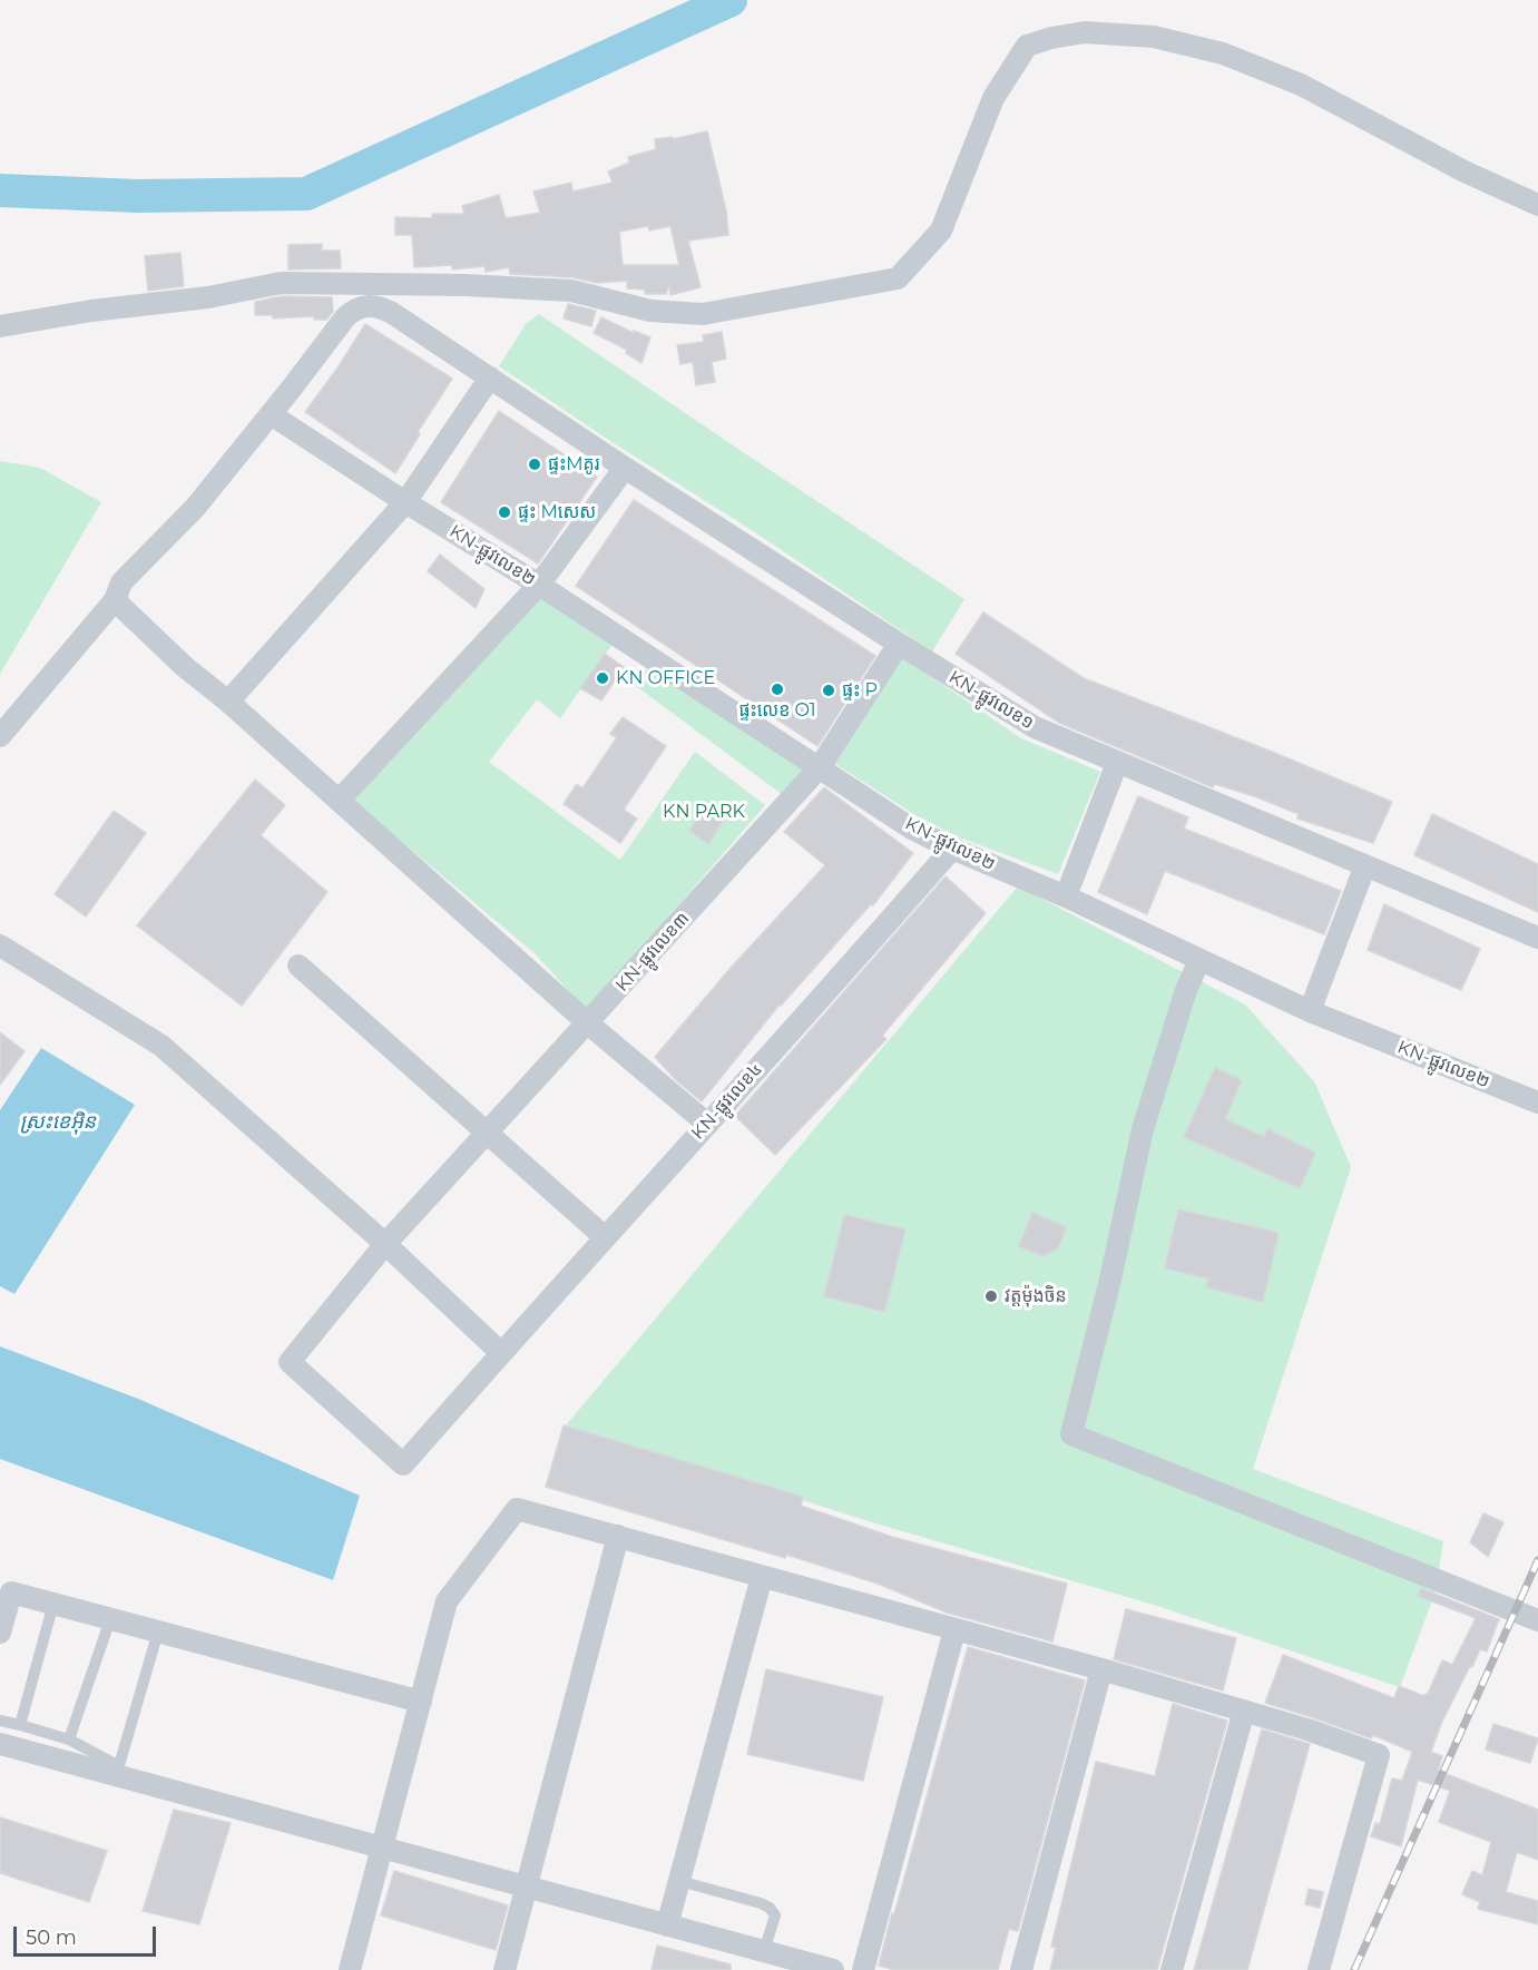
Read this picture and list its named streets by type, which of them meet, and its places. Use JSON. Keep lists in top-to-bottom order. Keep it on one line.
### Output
{"streets":{"street":["KN-ផ្លូវលេខ២","KN-ផ្លូវលេខ១","KN-ផ្លូវលេខ៣","KN-ផ្លូវលេខ៤"]},"crossings":[["KN-ផ្លូវលេខ២","KN-ផ្លូវលេខ១"],["KN-ផ្លូវលេខ២","KN-ផ្លូវលេខ៣"],["KN-ផ្លូវលេខ២","KN-ផ្លូវលេខ៤"],["KN-ផ្លូវលេខ១","KN-ផ្លូវលេខ៣"],["KN-ផ្លូវលេខ៣","KN-ផ្លូវលេខ៤"]],"water":["ស្រះខេអ៊ិន"],"parks":["KN PARK"],"places":["ផ្ទះMគូរ","ផ្ទះ Mសេស","KN OFFICE","ផ្ទះលេខ O1","ផ្ទះ P","វត្តម៉ុងចិន"],"scale_bar":"50 m"}
